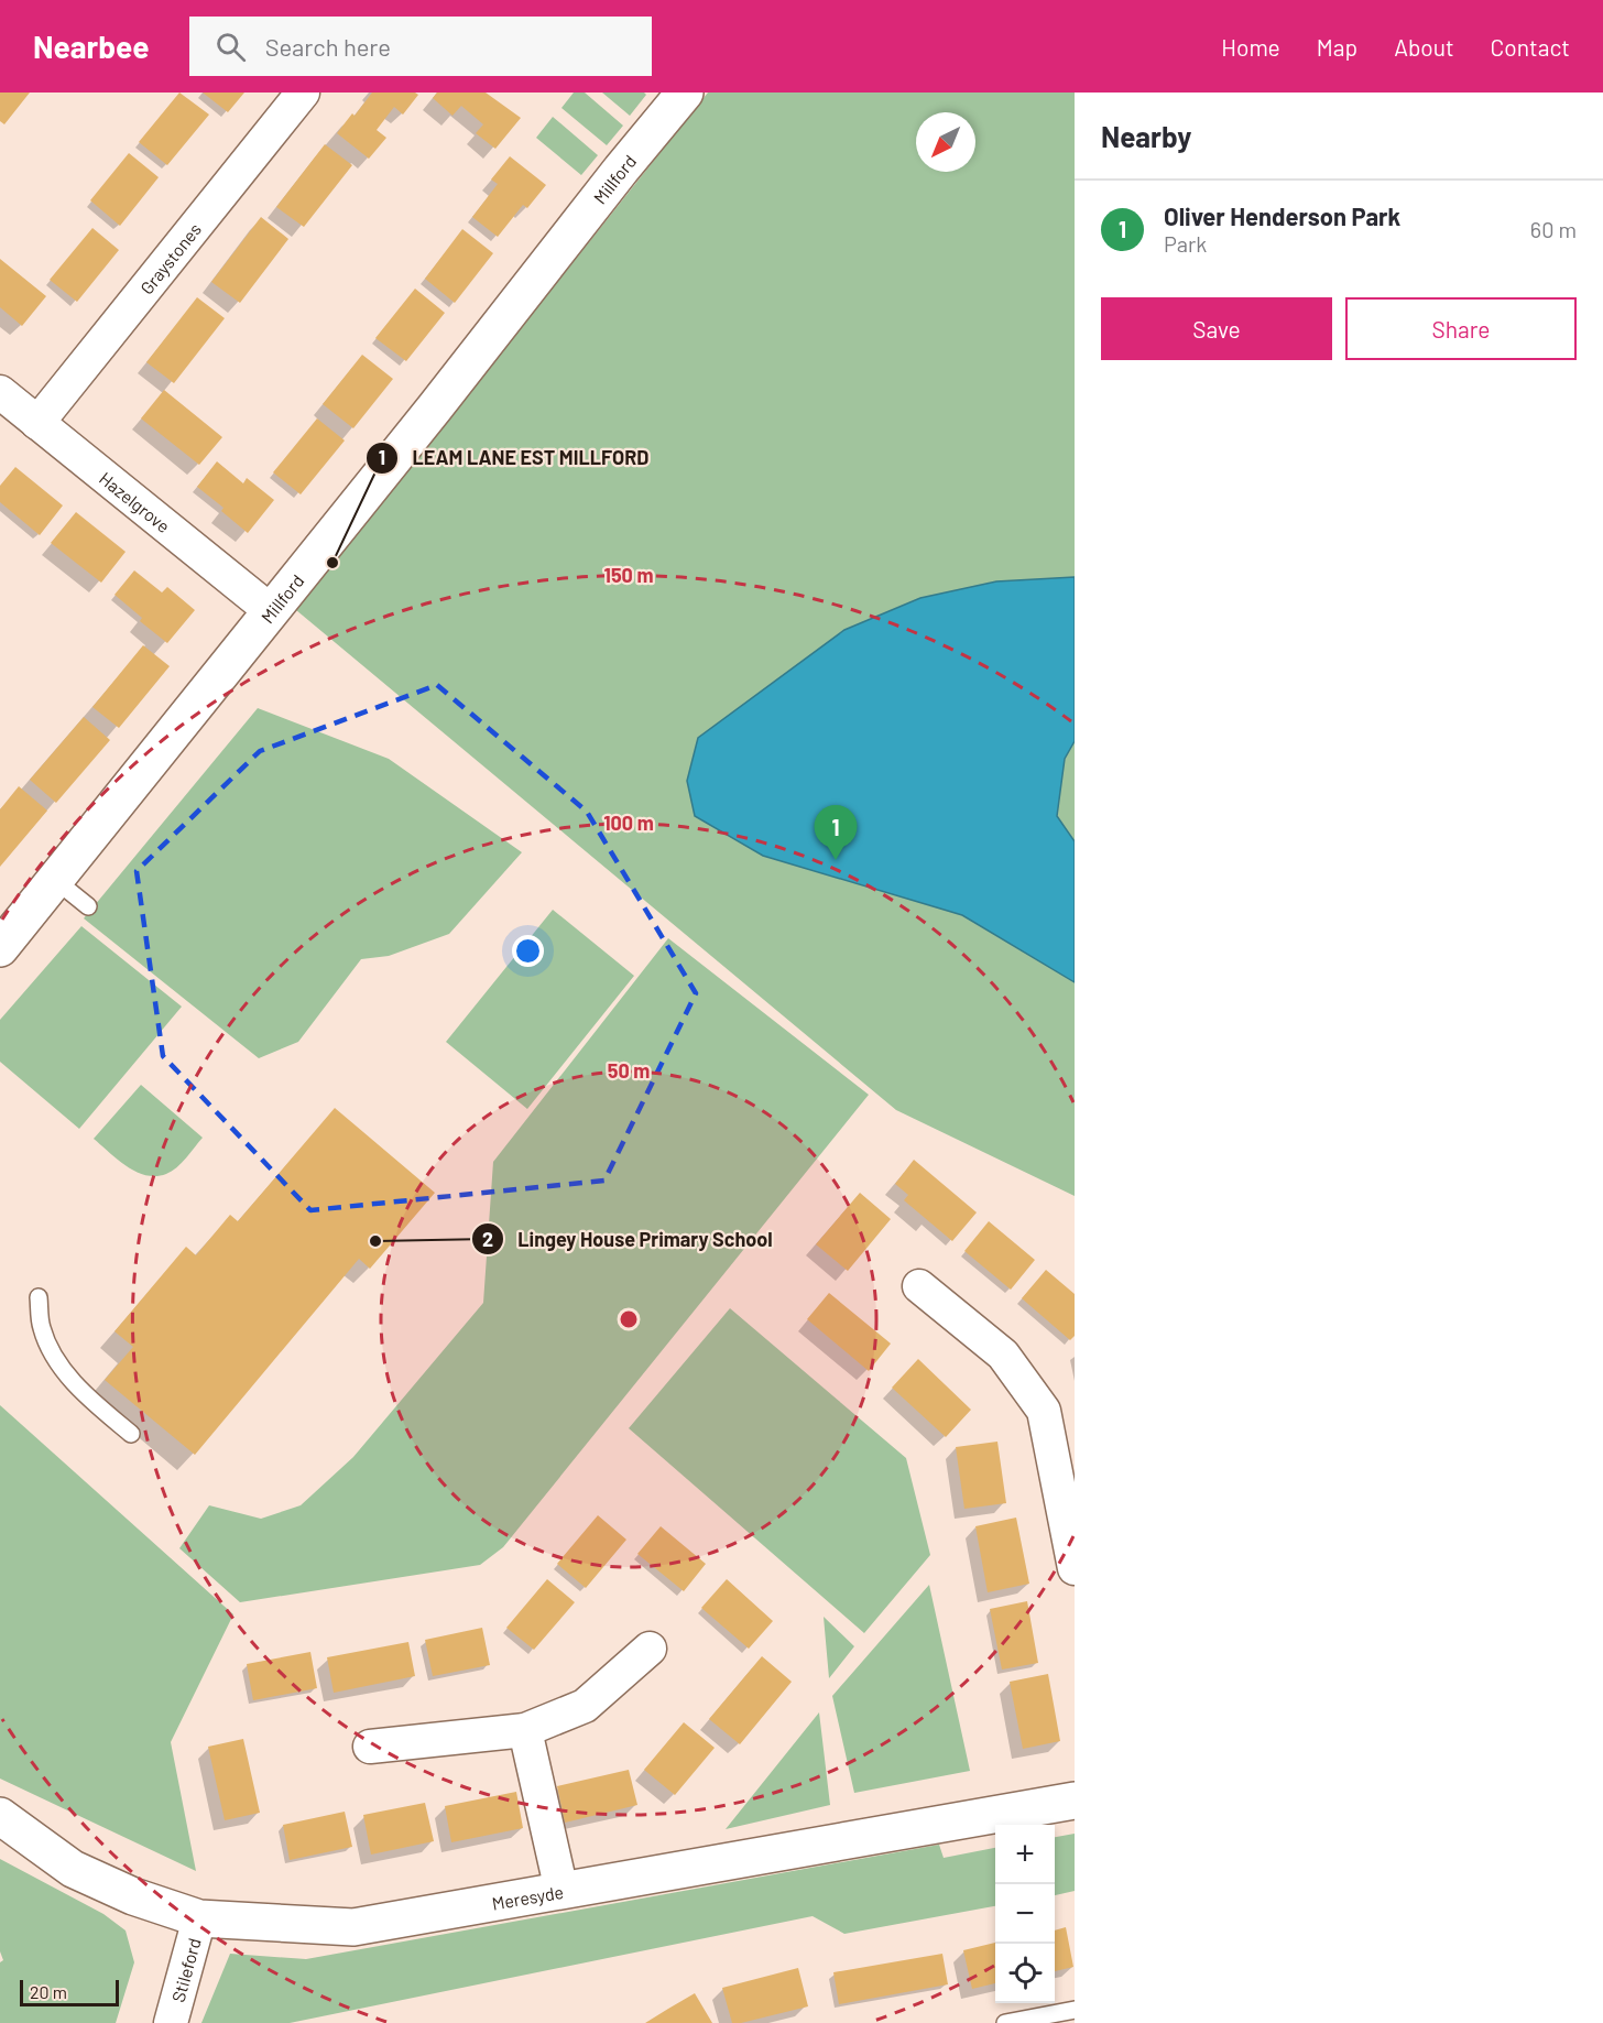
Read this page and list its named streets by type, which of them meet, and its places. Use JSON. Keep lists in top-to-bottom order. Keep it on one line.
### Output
{"streets":{"street":["Millford","Graystones","Hazelgrove","Meresyde","Stileford"]},"crossings":[["Millford","Hazelgrove"],["Graystones","Hazelgrove"],["Meresyde","Stileford"]],"places":["LEAM LANE EST MILLFORD","Lingey House Primary School"],"scale_bar":"20 m","north":"bottom left","page":{"header":"Nearbee","search":"Search here","nav":["Home","Map","About","Contact"],"heading":"Nearby","list":[{"mark":"1","name":"Oliver Henderson Park","note":"Park","value":"60 m"}],"buttons":["Save","Share"],"pins":"1","map_buttons":["+","−"],"scale":"20 m"},"rings":["150 m","100 m","50 m"]}
